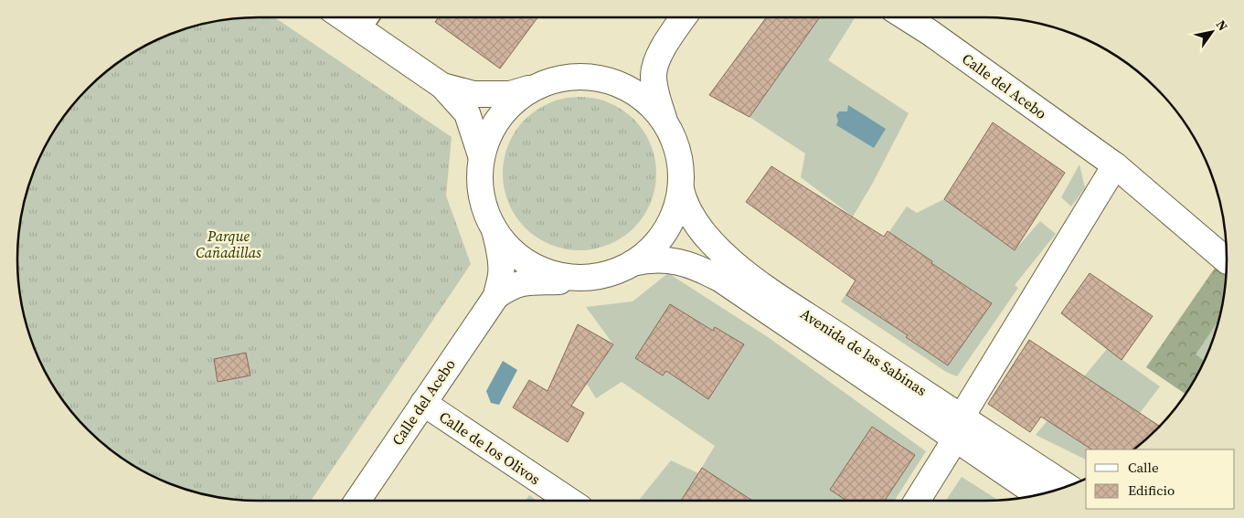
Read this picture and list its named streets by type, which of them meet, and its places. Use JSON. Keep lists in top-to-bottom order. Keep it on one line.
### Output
{"streets":{"street":["Calle del Acebo","Avenida de las Sabinas","Calle de los Olivos"]},"crossings":[["Calle del Acebo","Calle de los Olivos"]],"parks":["Parque Cañadillas"],"legend":["Calle","Edificio"],"north":"top right"}
